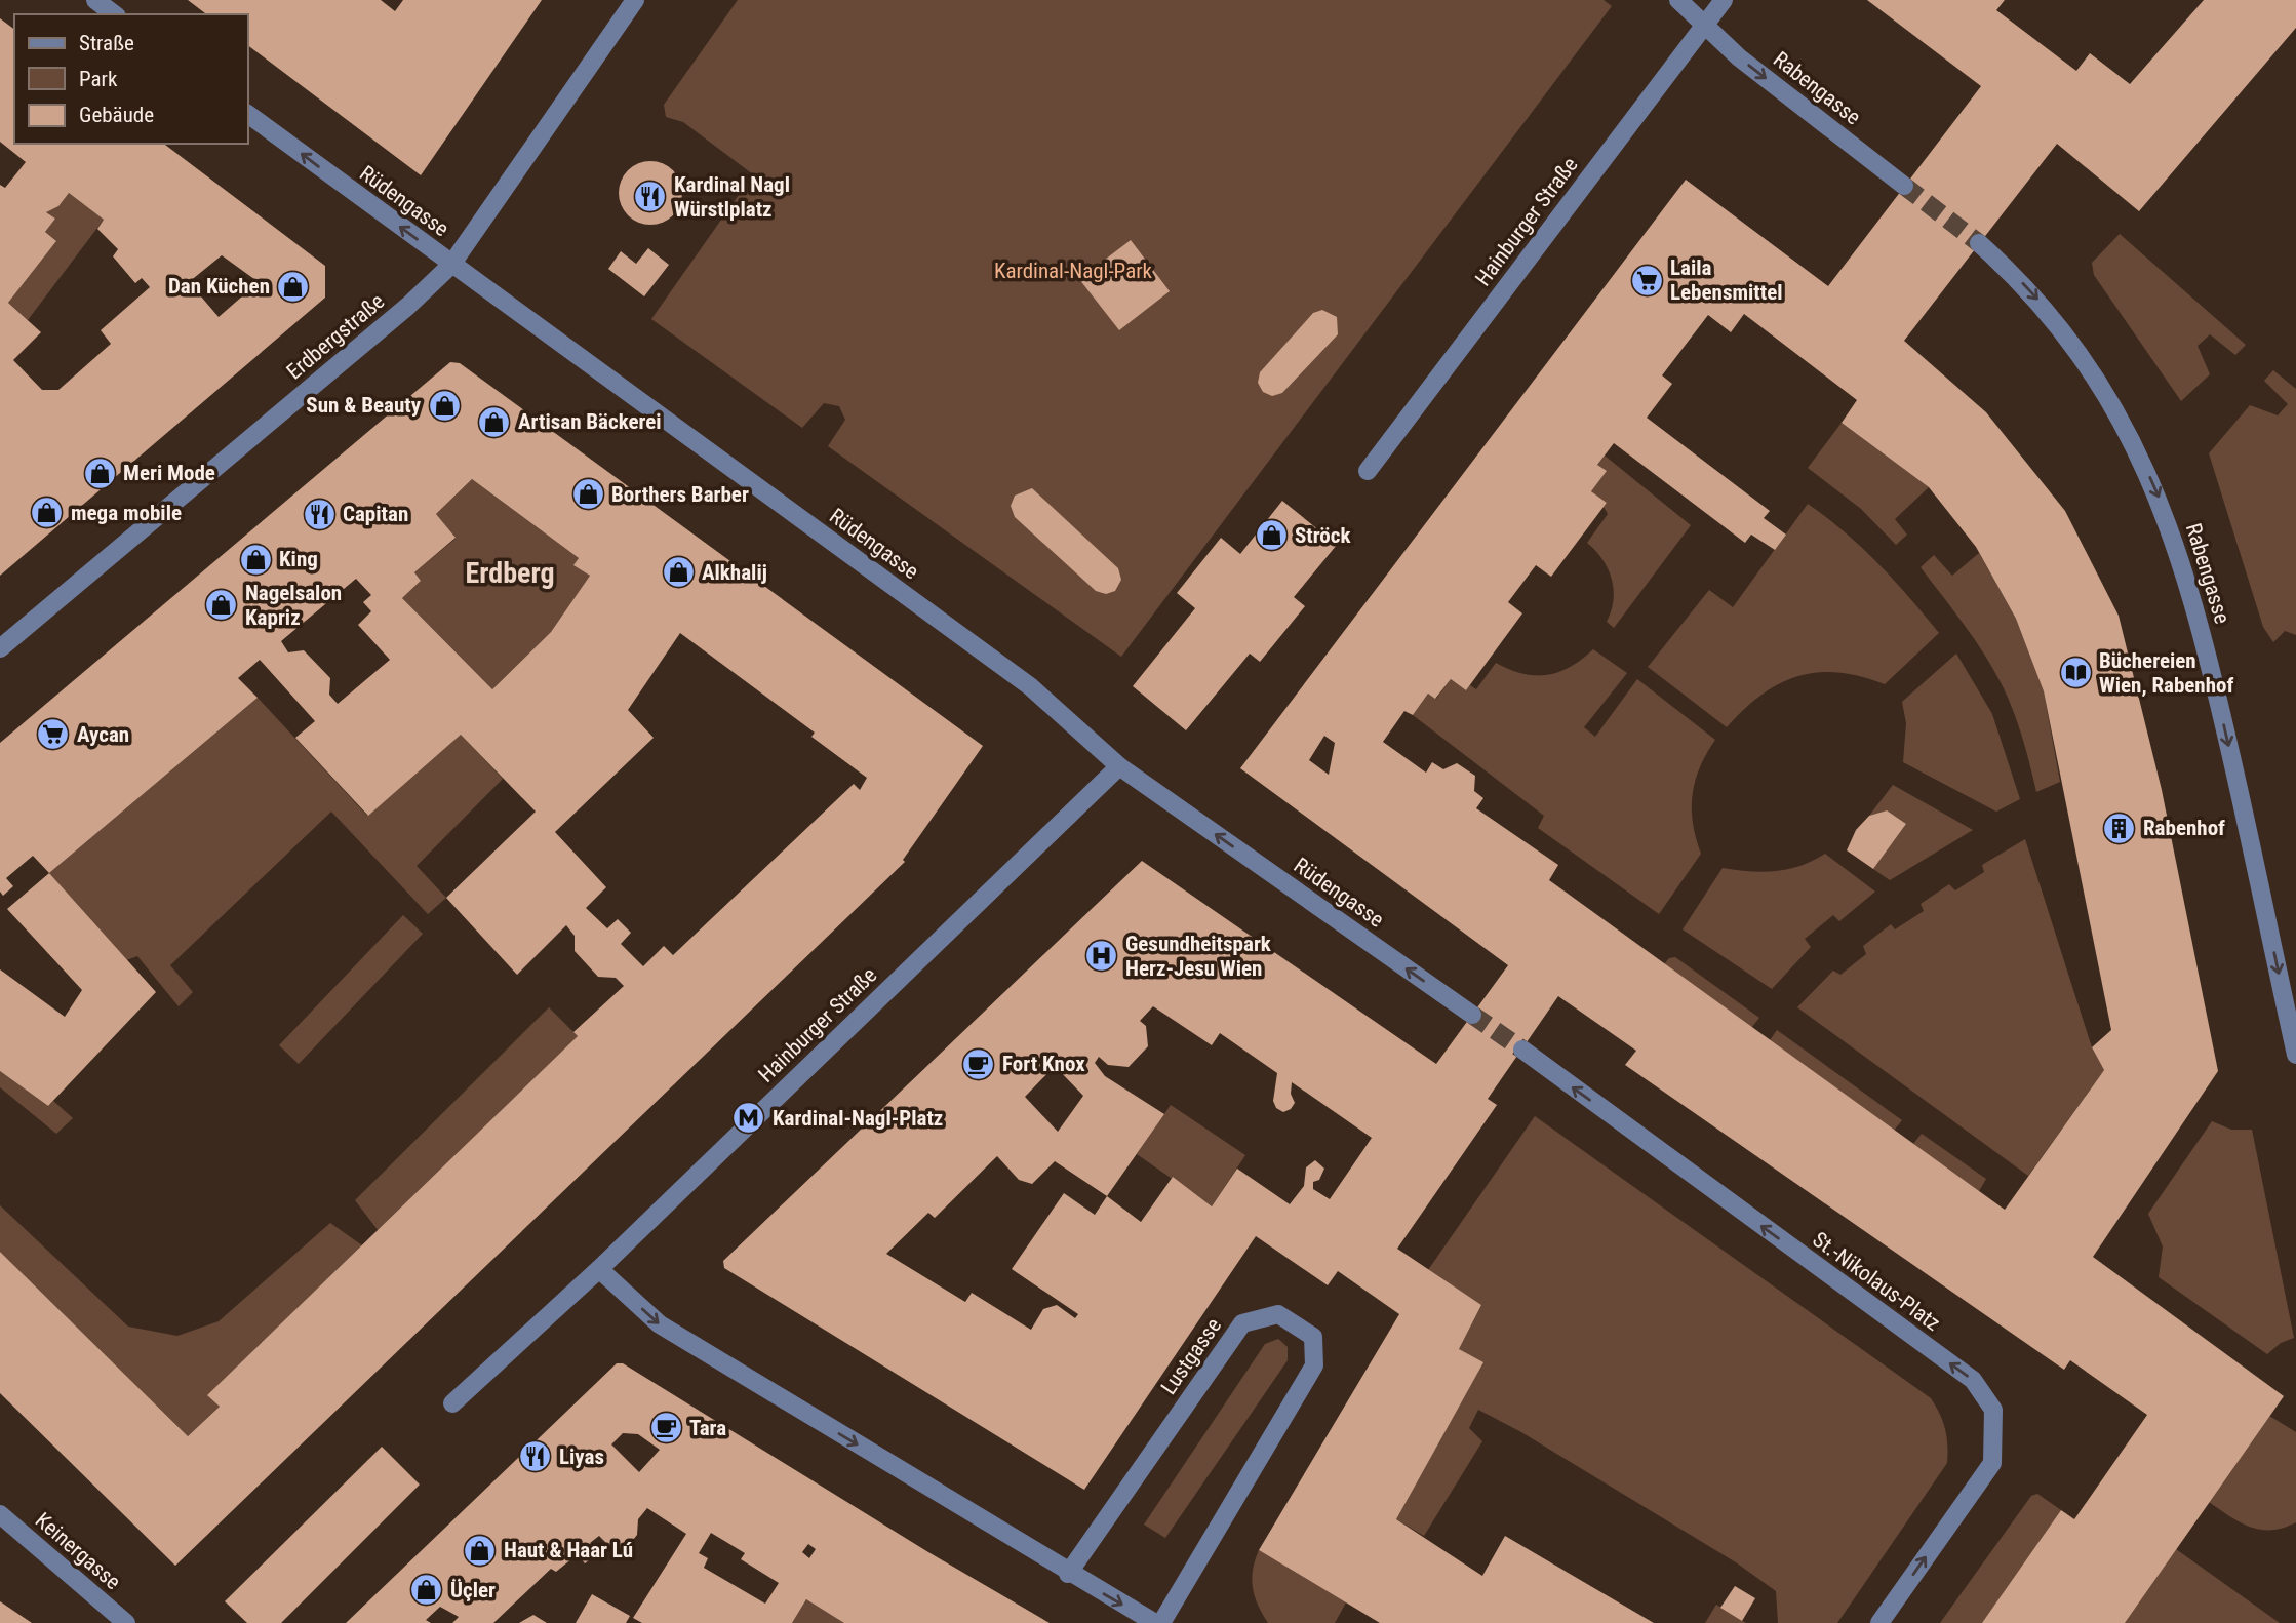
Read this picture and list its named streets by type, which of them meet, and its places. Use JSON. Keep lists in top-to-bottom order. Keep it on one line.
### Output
{"streets":{"street":["Rabengasse","Rüdengasse","Hainburger Straße","Erdbergstraße","St.-Nikolaus-Platz","Lustgasse","Keinergasse"]},"crossings":[["Rabengasse","Hainburger Straße"],["Rüdengasse","Hainburger Straße"],["Rüdengasse","Erdbergstraße"]],"one_way":["Rabengasse","Rüdengasse","St.-Nikolaus-Platz"],"districts":["Erdberg"],"parks":["Kardinal-Nagl-Park"],"places":{"restaurant":["Kardinal Nagl Würstlplatz","Capitan","Liyas"],"supermarket":["Laila Lebensmittel","Aycan"],"shop":["Dan Küchen","Sun & Beauty","Artisan Bäckerei","Meri Mode","Borthers Barber","mega mobile","Ströck","King","Alkhalij","Nagelsalon Kapriz","Haut & Haar Lú","Üçler"],"library":["Büchereien Wien, Rabenhof"],"building":["Rabenhof"],"hospital":["Gesundheitspark Herz-Jesu Wien"],"cafe":["Fort Knox","Tara"],"metro station":["Kardinal-Nagl-Platz"]},"legend":["Straße","Park","Gebäude"]}
